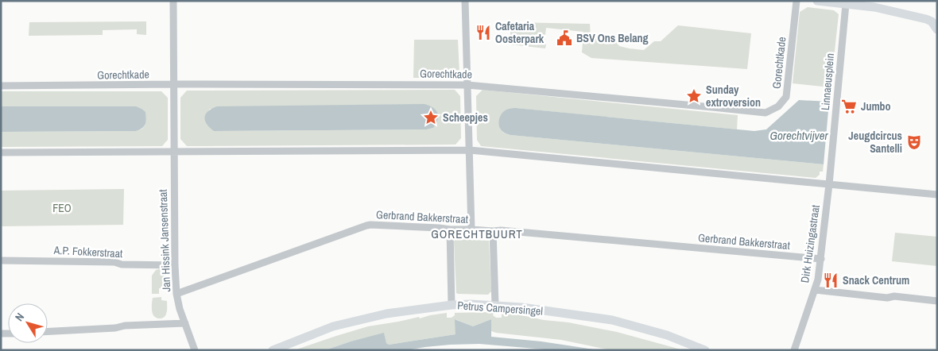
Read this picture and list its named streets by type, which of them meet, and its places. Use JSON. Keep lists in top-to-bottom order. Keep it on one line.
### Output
{"streets":{"main road":["Petrus Campersingel"],"street":["Gorechtkade","Linnaeusplein","Gerbrand Bakkerstraat","Jan Hissink Jansenstraat","Dirk Huizingastraat","A.P. Fokkerstraat"]},"crossings":[["Gorechtkade","Jan Hissink Jansenstraat"],["Linnaeusplein","Dirk Huizingastraat"],["Gerbrand Bakkerstraat","Jan Hissink Jansenstraat"],["Gerbrand Bakkerstraat","Dirk Huizingastraat"],["Jan Hissink Jansenstraat","A.P. Fokkerstraat"]],"districts":["GORECHTBUURT"],"water":["Gorechtvijver"],"parks":["FEO"],"places":{"restaurant":["Cafetaria Oosterpark","Snack Centrum"],"public building":["BSV Ons Belang"],"place":["Sunday extroversion","Scheepjes"],"supermarket":["Jumbo"],"theatre":["Jeugdcircus Santelli"]},"north":"top left"}
